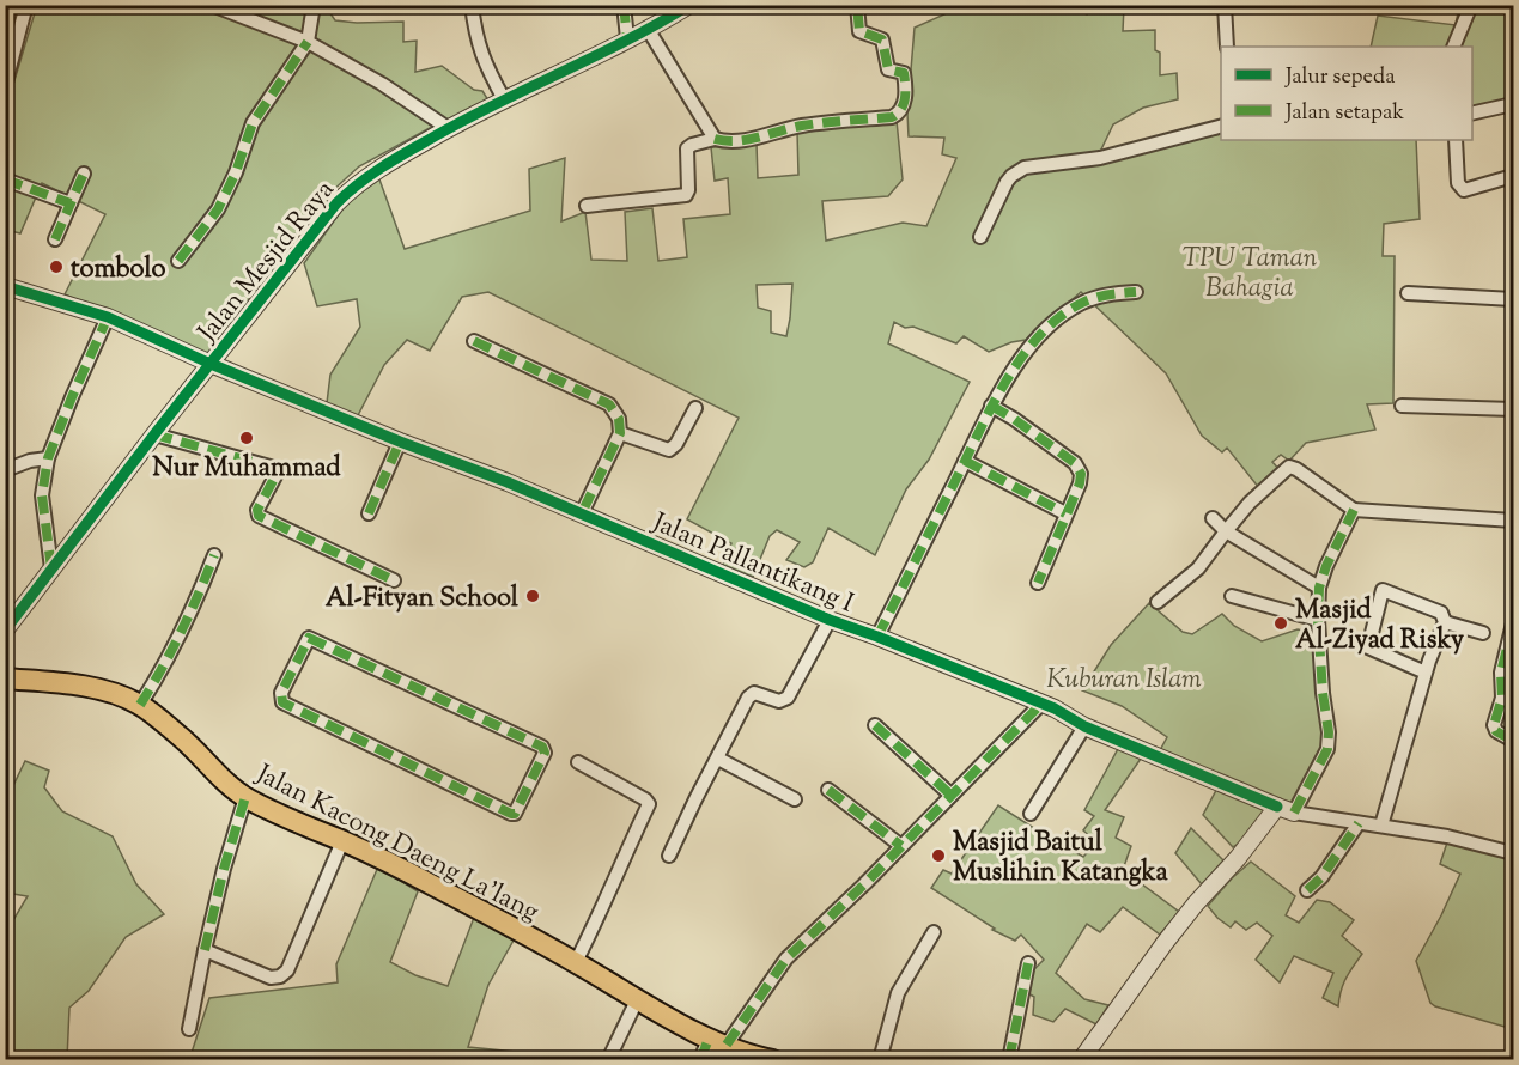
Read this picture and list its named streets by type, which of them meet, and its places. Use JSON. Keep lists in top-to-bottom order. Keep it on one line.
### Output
{"streets":{"main road":["Jalan Kacong Daeng La'lang"],"street":["Jalan Mesjid Raya","Jalan Pallantikang I"]},"crossings":[["Jalan Mesjid Raya","Jalan Pallantikang I"]],"parks":["TPU Taman Bahagia","Kuburan Islam"],"places":["tombolo","Nur Muhammad","Al-Fityan School","Masjid Al-Ziyad Risky","Masjid Baitul Muslihin Katangka"],"legend":["Jalur sepeda","Jalan setapak"]}
